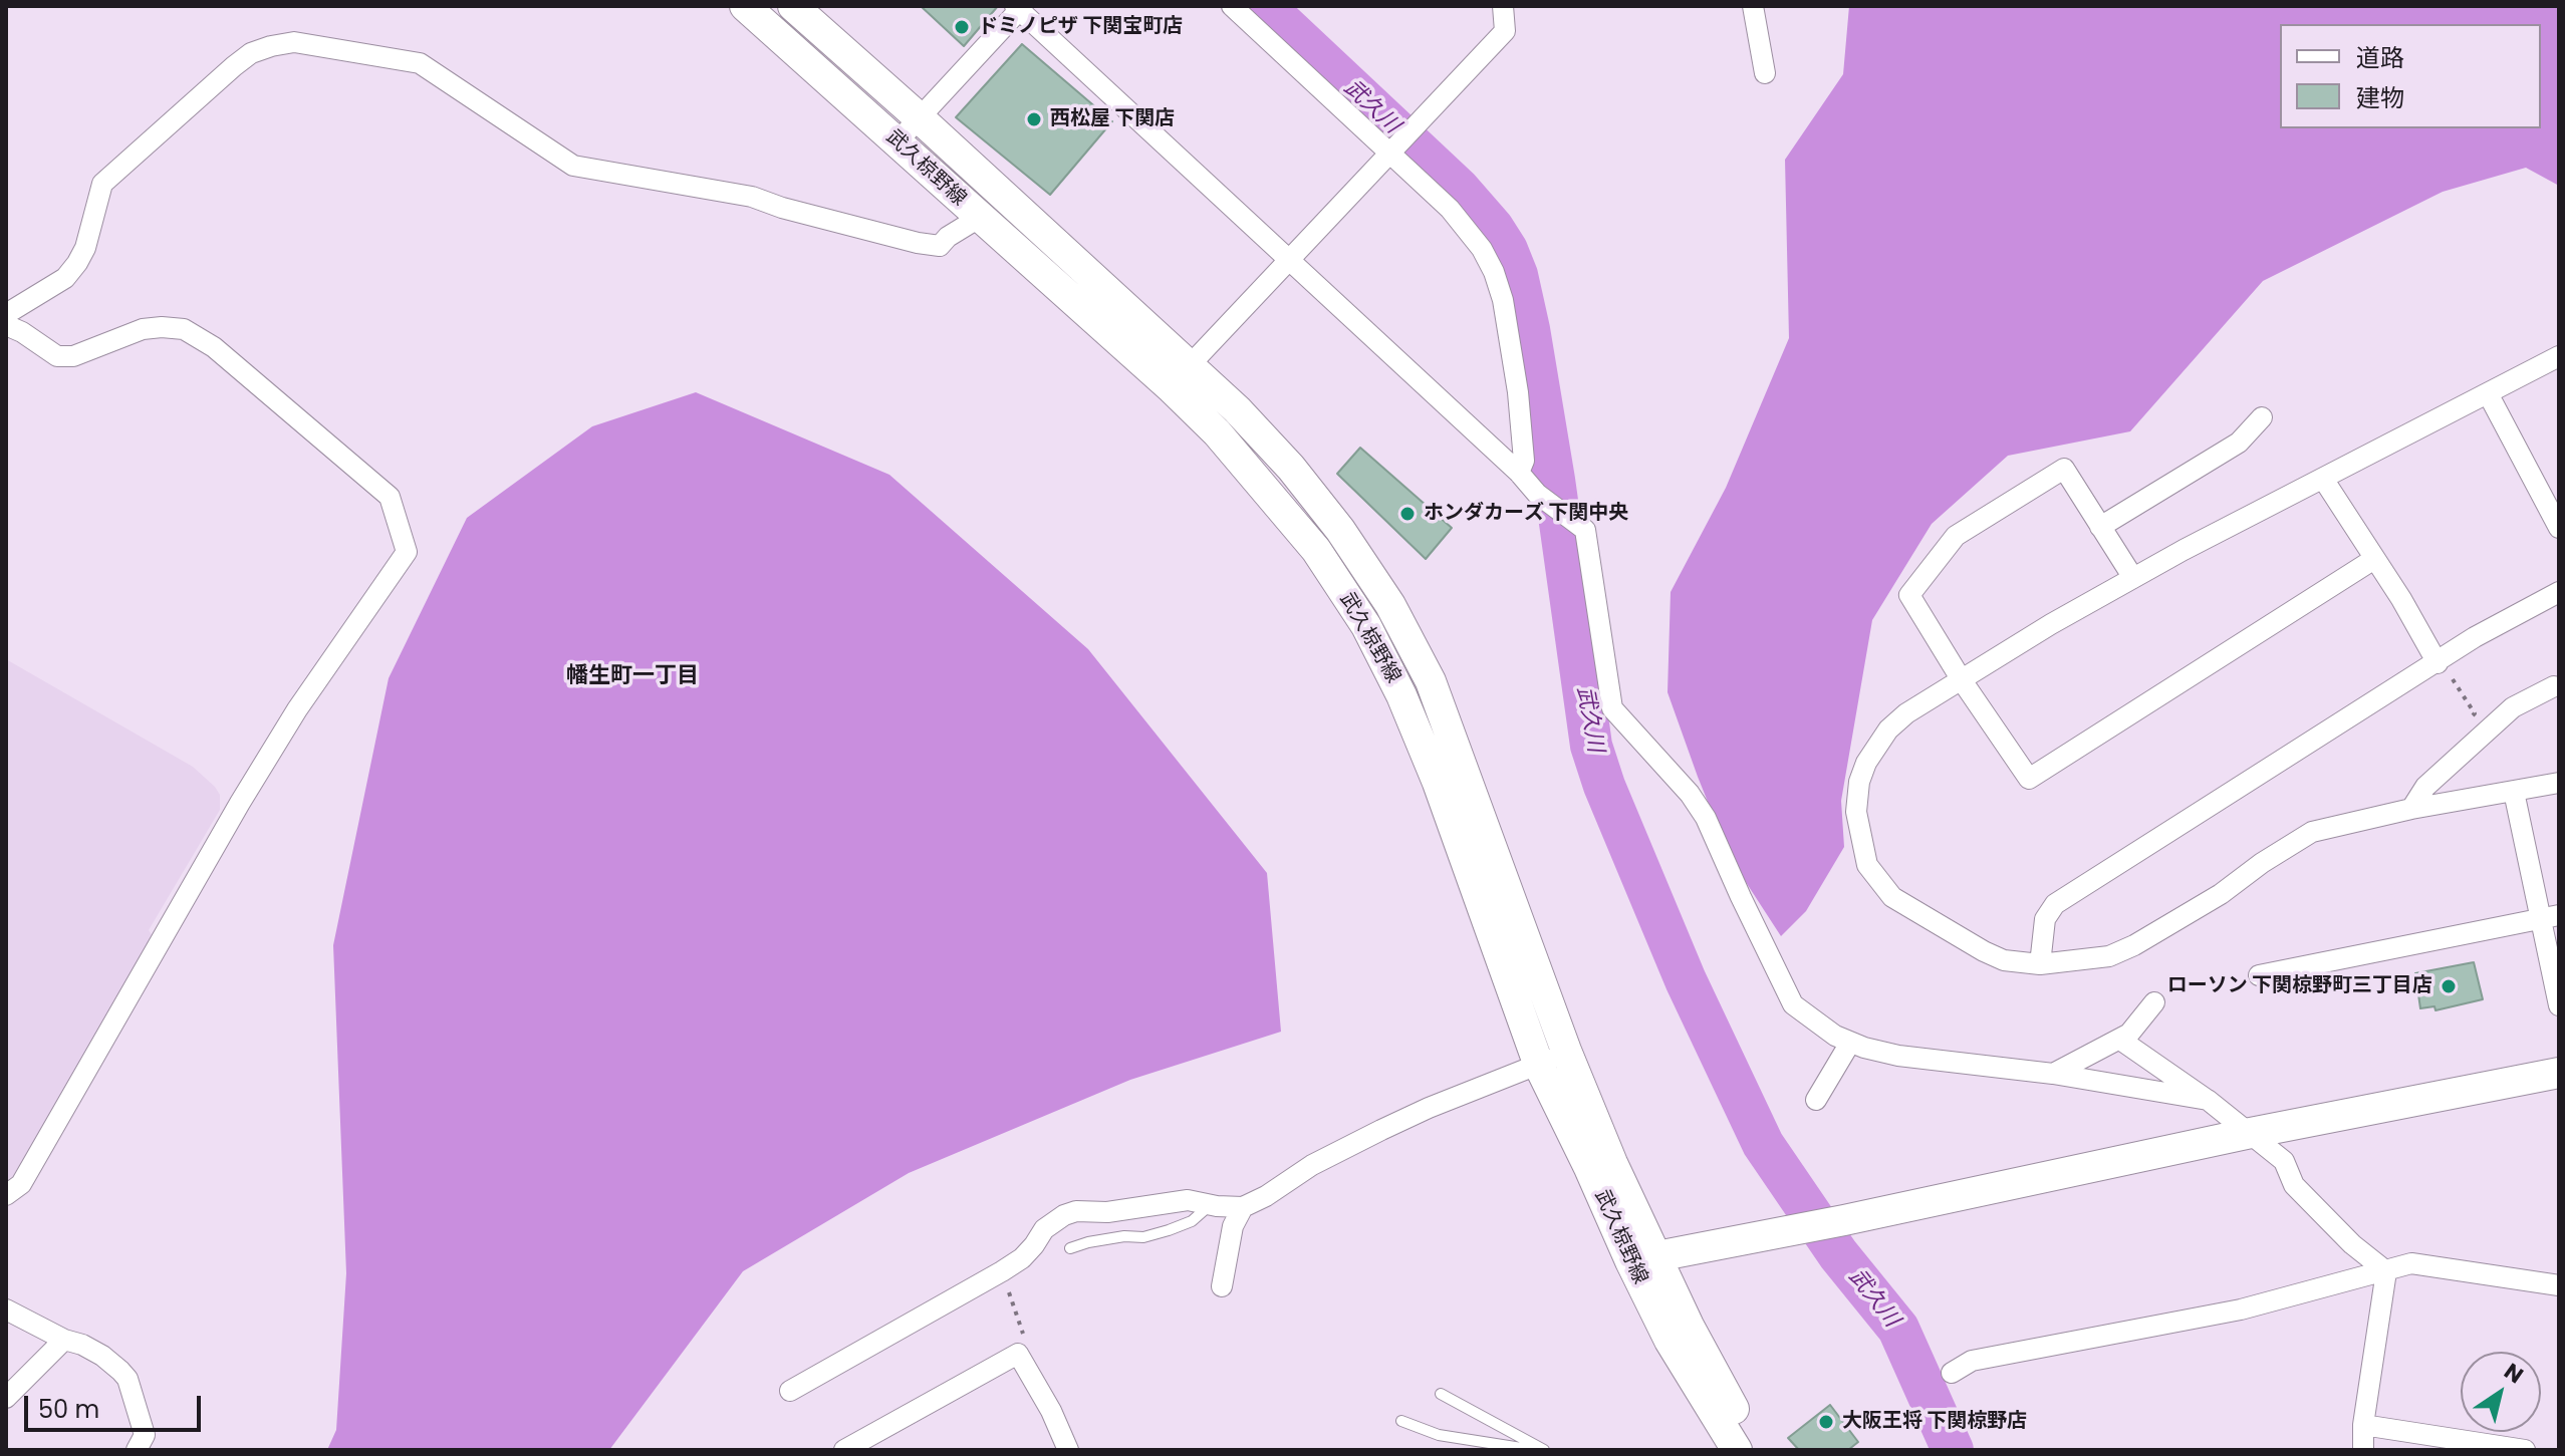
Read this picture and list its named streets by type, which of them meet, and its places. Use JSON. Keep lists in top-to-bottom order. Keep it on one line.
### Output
{"streets":{"main road":["武久椋野線"]},"districts":["幡生町一丁目"],"water":["武久川"],"places":["ドミノピザ 下関宝町店","西松屋 下関店","ホンダカーズ 下関中央","ローソン 下関椋野町三丁目店","大阪王将 下関椋野店"],"legend":["道路","建物"],"scale_bar":"50 m","north":"top right"}
